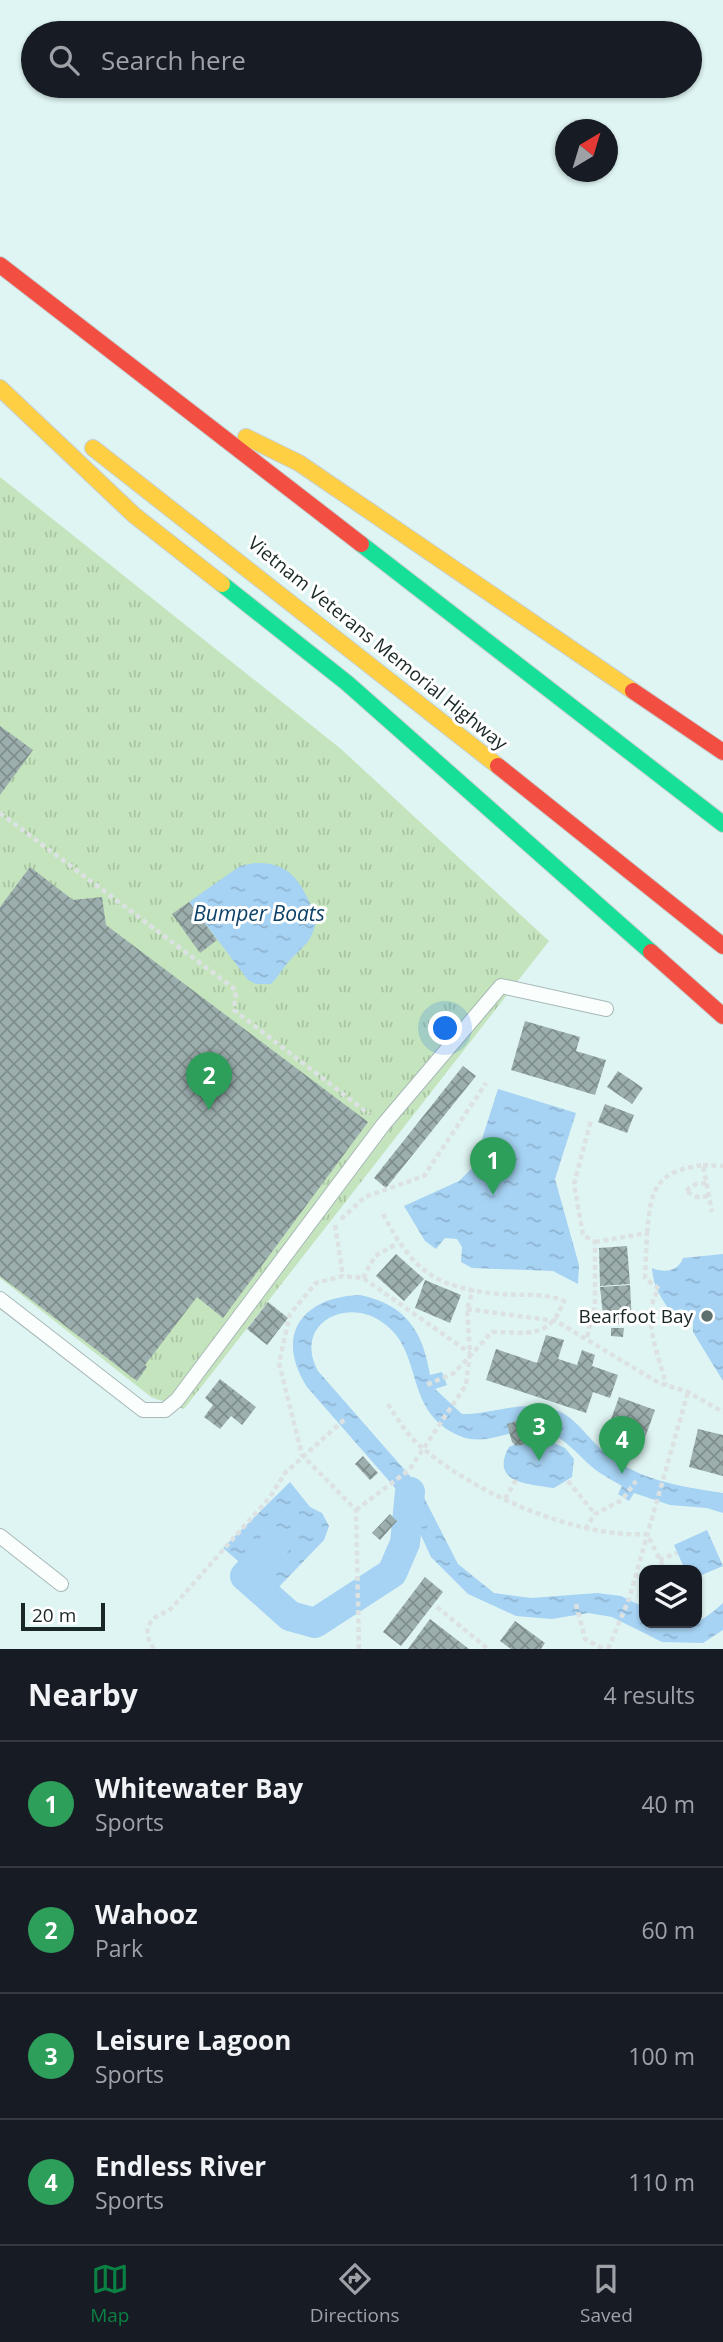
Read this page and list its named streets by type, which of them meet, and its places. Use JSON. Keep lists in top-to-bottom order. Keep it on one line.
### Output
{"streets":{"highway":["Vietnam Veterans Memorial Highway"]},"water":["Bumper Boats"],"places":["Bearfoot Bay"],"scale_bar":"20 m","north":"top right","page":{"search":"Search here","pins":["2","1","3","4"],"scale":"20 m","heading":["Nearby","4 results"],"list":[{"mark":"1","name":"Whitewater Bay","note":"Sports","value":"40 m"},{"mark":"2","name":"Wahooz","note":"Park","value":"60 m"},{"mark":"3","name":"Leisure Lagoon","note":"Sports","value":"100 m"},{"mark":"4","name":"Endless River","note":"Sports","value":"110 m"}],"nav":["Map","Directions","Saved"]}}
